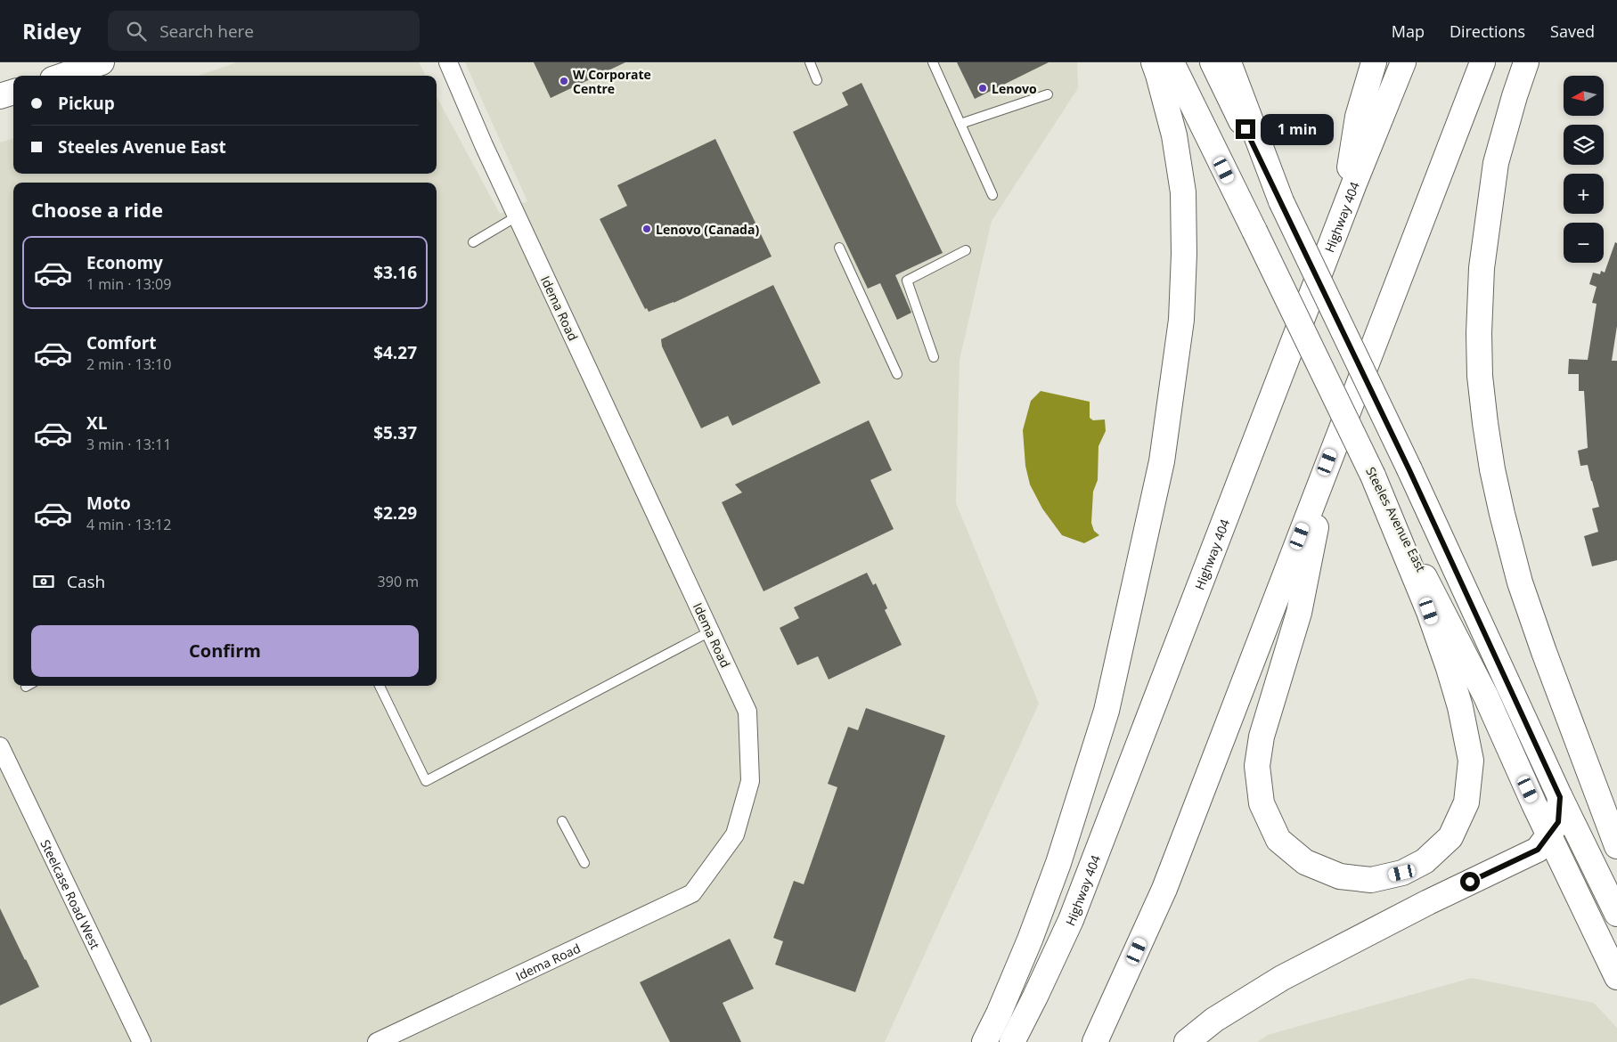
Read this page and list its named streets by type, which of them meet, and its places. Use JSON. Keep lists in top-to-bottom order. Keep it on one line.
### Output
{"streets":{"main road":["Highway 404","Steeles Avenue East"],"street":["Idema Road","Steelcase Road West"]},"places":["W Corporate Centre","Lenovo","Lenovo (Canada)"],"north":"left","page":{"header":"Ridey","search":"Search here","nav":["Map","Directions","Saved"],"map_buttons":["+","−"],"banner":["Pickup","Steeles Avenue East"],"bubble":"1 min","heading":"Choose a ride","list":[{"name":"Economy","note":"1 min · 13:09","value":"$3.16"},{"name":"Comfort","note":"2 min · 13:10","value":"$4.27"},{"name":"XL","note":"3 min · 13:11","value":"$5.37"},{"name":"Moto","note":"4 min · 13:12","value":"$2.29"}],"pay":["Cash","390 m"],"buttons":"Confirm"}}
